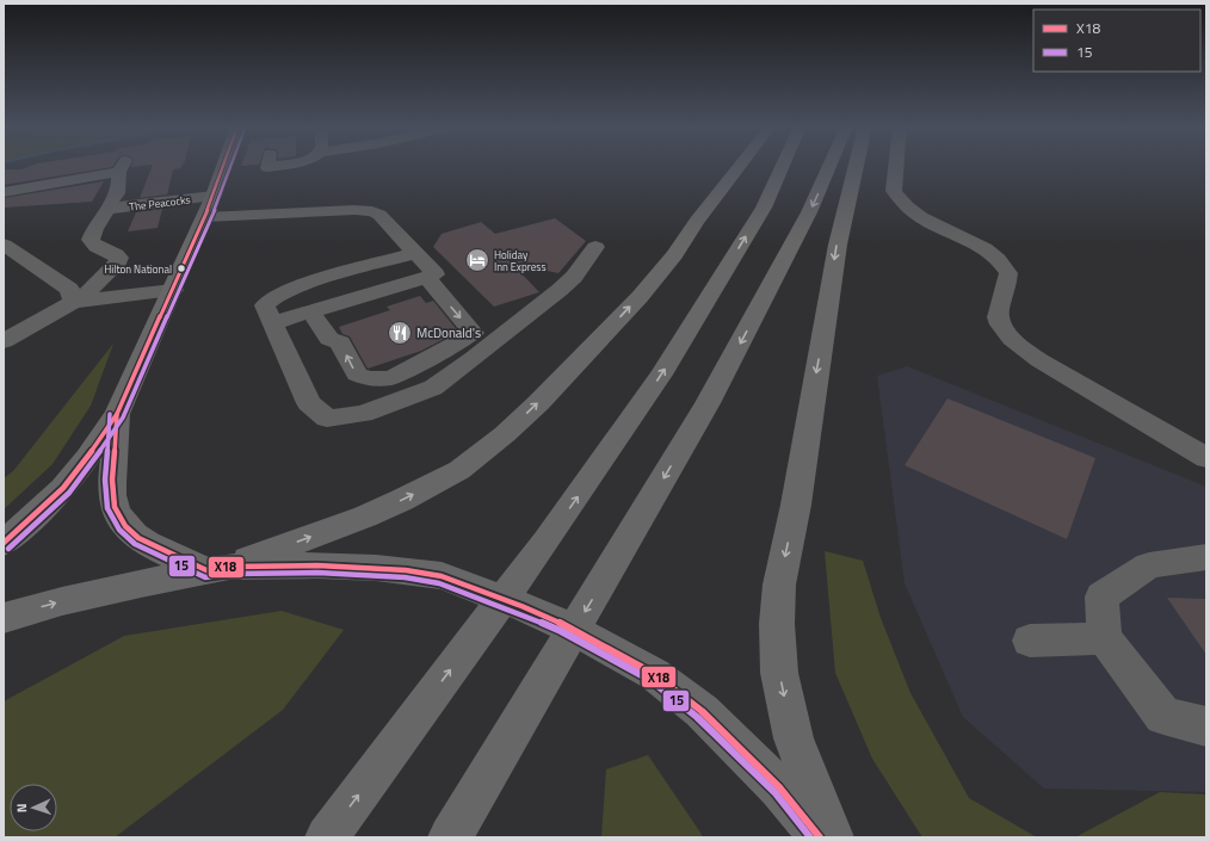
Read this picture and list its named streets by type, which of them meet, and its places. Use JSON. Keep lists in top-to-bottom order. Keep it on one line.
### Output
{"streets":{"street":["The Peacocks"]},"places":{"hotel":["Holiday Inn Express"],"other":["Hilton National"],"restaurant":["McDonald's"]},"lines":["transit line X18","transit line 15"],"legend":["X18","15"],"north":"left"}
